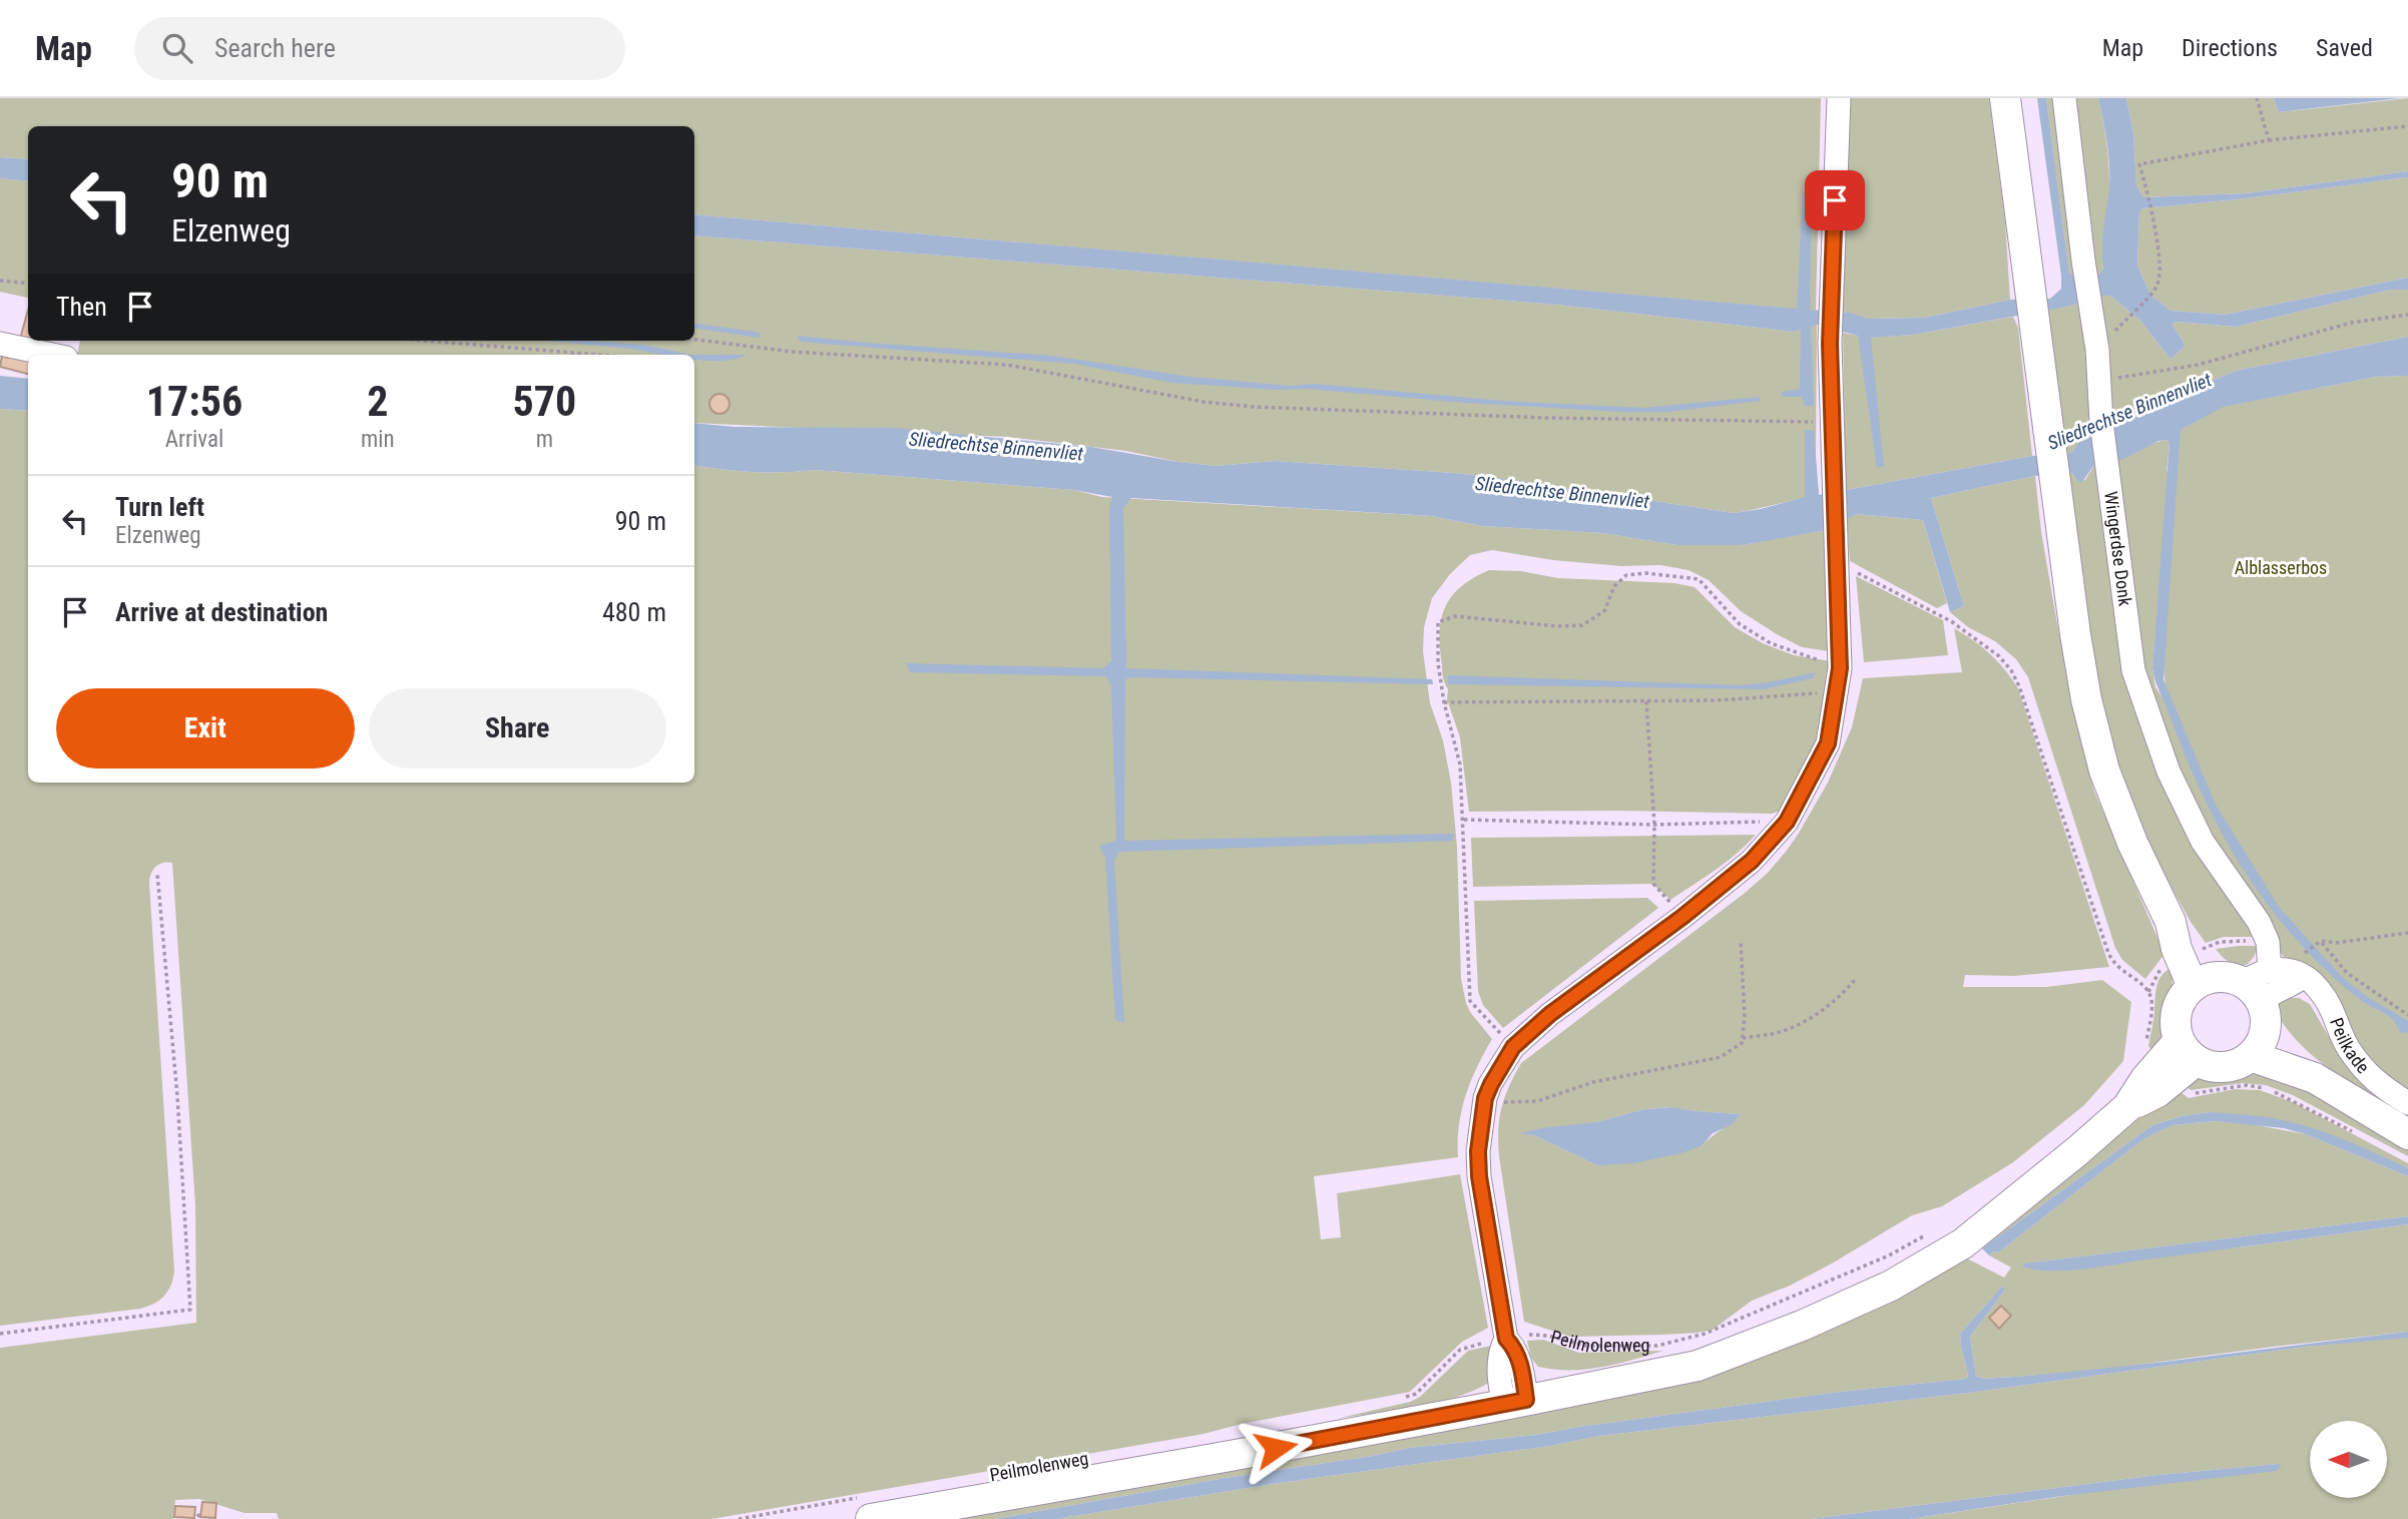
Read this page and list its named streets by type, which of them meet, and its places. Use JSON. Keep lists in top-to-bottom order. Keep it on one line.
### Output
{"streets":{"main road":["Peilmolenweg"],"street":["Wingerdse Donk","Peilkade"]},"water":["Sliedrechtse Binnenvliet"],"parks":["Alblasserbos"],"north":"left","page":{"header":"Map","search":"Search here","nav":["Map","Directions","Saved"],"turn":["90 m","Elzenweg"],"then":"Then","eta":["17:56","Arrival","2","min","570","m"],"list":[{"name":"Turn left","note":"Elzenweg","value":"90 m"},{"name":"Arrive at destination","value":"480 m"}],"buttons":["Exit","Share"]}}
